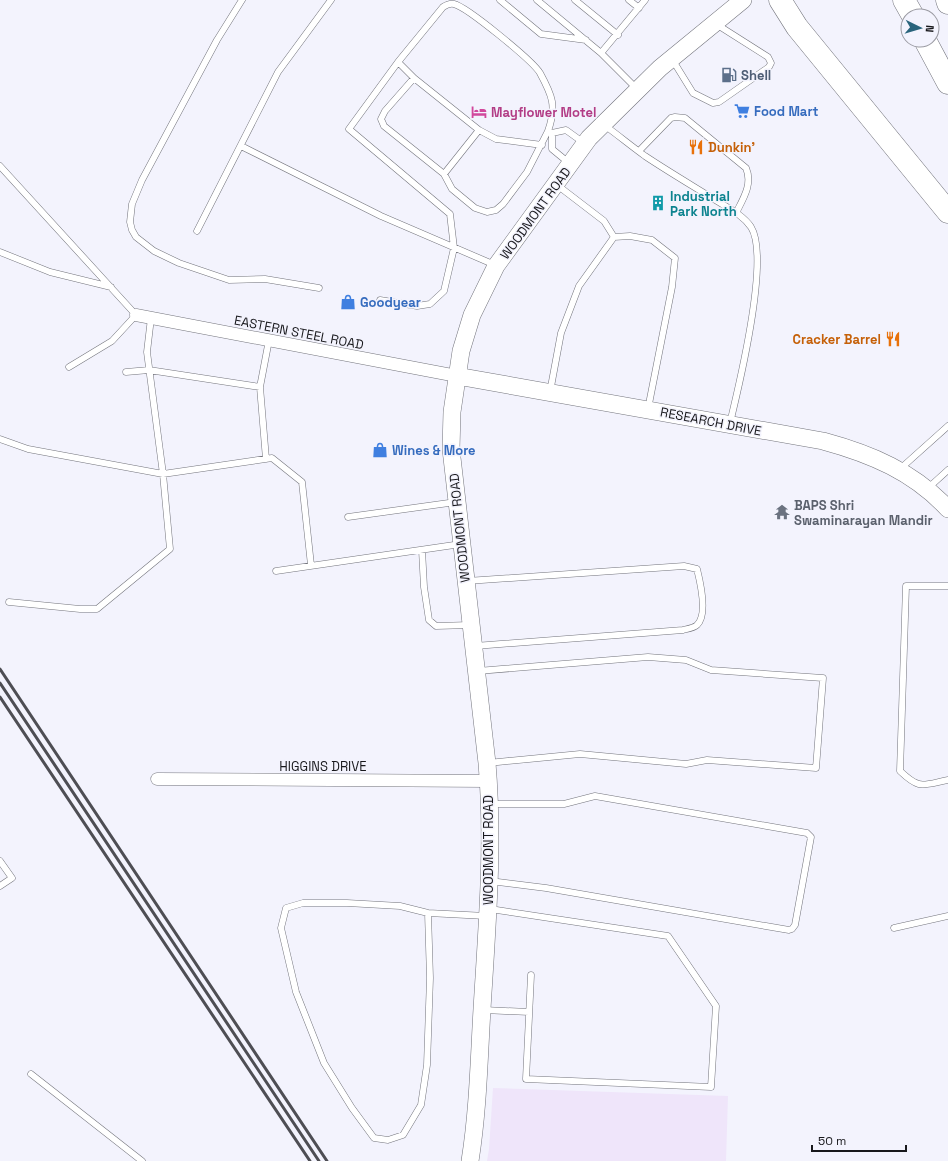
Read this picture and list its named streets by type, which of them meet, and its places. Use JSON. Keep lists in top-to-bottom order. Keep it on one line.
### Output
{"streets":{"main road":["WOODMONT ROAD","RESEARCH DRIVE"],"street":["EASTERN STEEL ROAD","HIGGINS DRIVE"]},"crossings":[["WOODMONT ROAD","EASTERN STEEL ROAD"],["WOODMONT ROAD","RESEARCH DRIVE"],["WOODMONT ROAD","HIGGINS DRIVE"],["EASTERN STEEL ROAD","RESEARCH DRIVE"]],"places":{"fuel station":["Shell"],"supermarket":["Food Mart"],"hotel":["Mayflower Motel"],"restaurant":["Dunkin'","Cracker Barrel"],"building":["Industrial Park North"],"shop":["Goodyear","Wines & More"],"temple":["BAPS Shri Swaminarayan Mandir"]},"scale_bar":"50 m","north":"right"}
